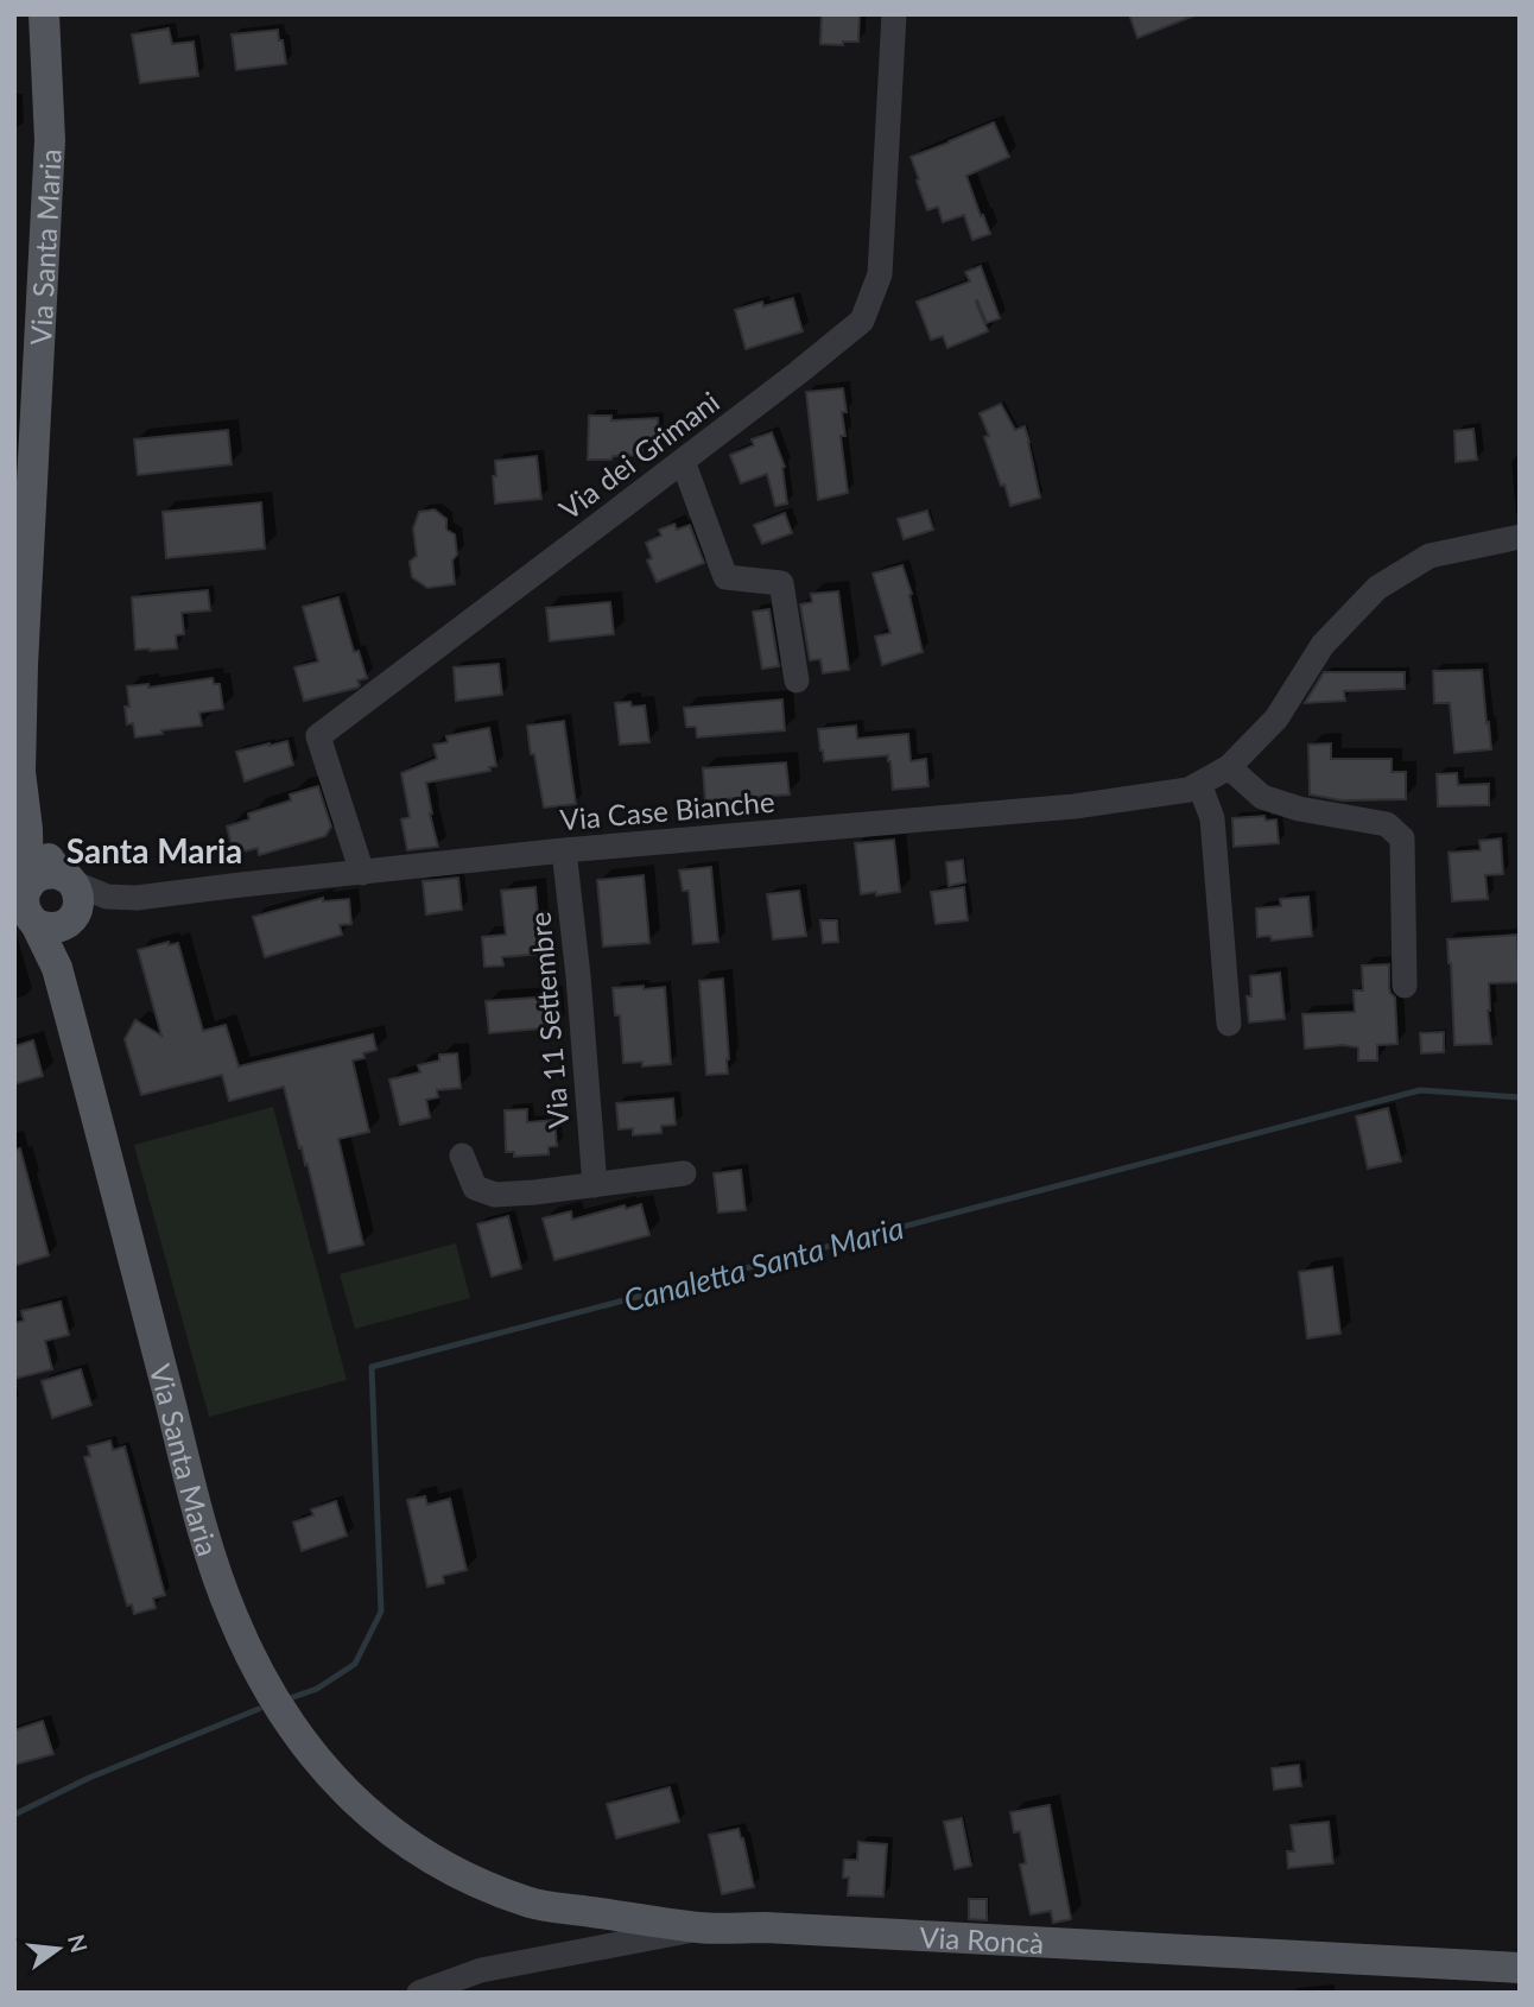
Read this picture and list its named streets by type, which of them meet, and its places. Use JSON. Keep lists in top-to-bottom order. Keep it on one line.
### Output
{"streets":{"main road":["Via Santa Maria","Via Roncà"],"street":["Via dei Grimani","Via Case Bianche","Via 11 Settembre"]},"crossings":[["Via Santa Maria","Via Case Bianche"],["Via Santa Maria","Via Roncà"],["Via dei Grimani","Via Case Bianche"],["Via Case Bianche","Via 11 Settembre"]],"districts":["Santa Maria"],"water":["Canaletta Santa Maria"],"north":"right"}
